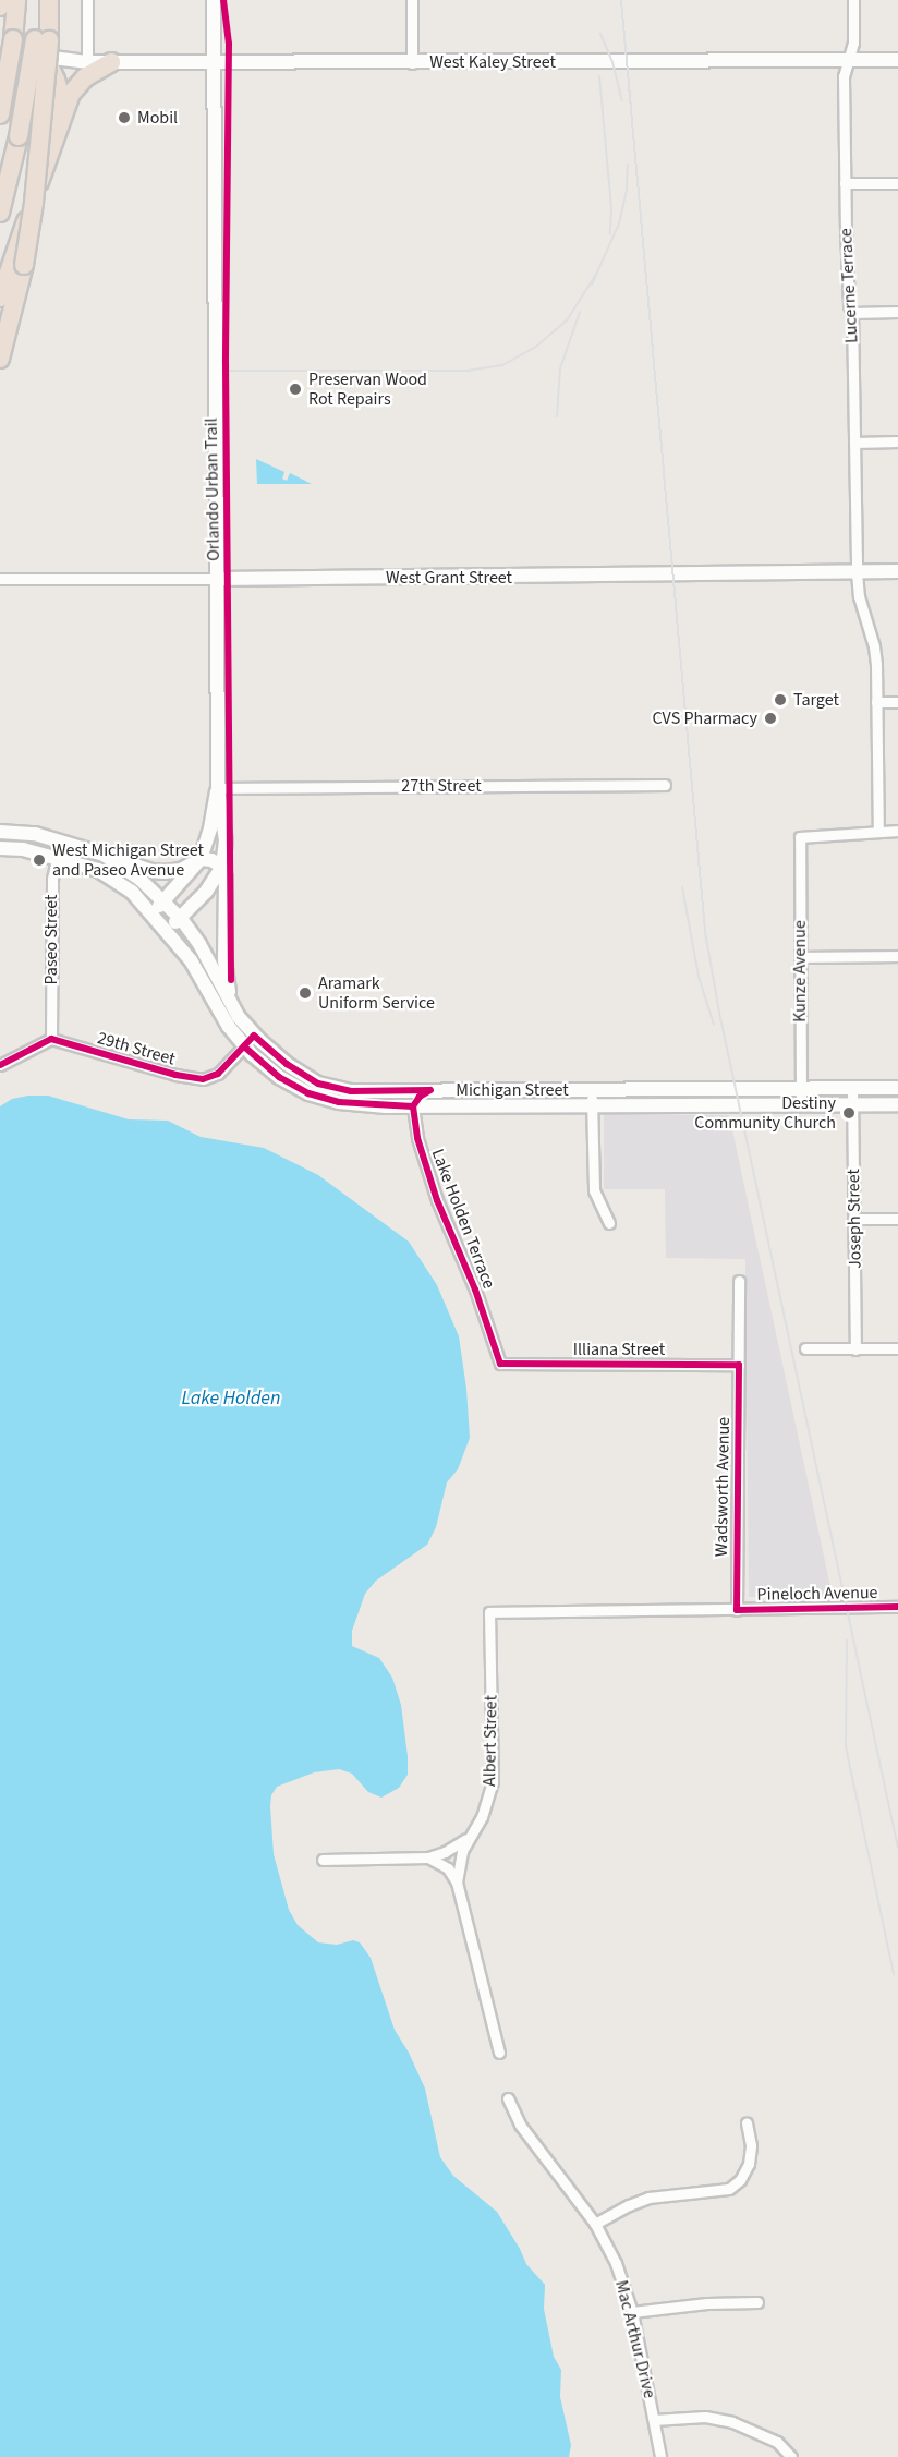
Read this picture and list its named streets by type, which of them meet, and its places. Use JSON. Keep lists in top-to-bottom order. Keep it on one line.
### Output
{"streets":{"street":["West Kaley Street","Lucerne Terrace","West Grant Street","27th Street","Paseo Street","Kunze Avenue","29th Street","Michigan Street","Lake Holden Terrace","Joseph Street","Illiana Street","Wadsworth Avenue","Pineloch Avenue","Albert Street","Mac Arthur Drive"],"cycle path":["Orlando Urban Trail"]},"crossings":[["West Kaley Street","Lucerne Terrace"],["Lucerne Terrace","West Grant Street"],["Lucerne Terrace","Kunze Avenue"],["Paseo Street","29th Street"],["Paseo Street","Michigan Street"],["Kunze Avenue","Michigan Street"],["29th Street","Michigan Street"],["Michigan Street","Lake Holden Terrace"],["Michigan Street","Joseph Street"],["Lake Holden Terrace","Illiana Street"],["Illiana Street","Wadsworth Avenue"],["Wadsworth Avenue","Pineloch Avenue"],["Pineloch Avenue","Albert Street"]],"water":["Lake Holden"],"places":["Mobil","Preservan Wood Rot Repairs","Target","CVS Pharmacy","West Michigan Street and Paseo Avenue","Aramark Uniform Service","Destiny Community Church"]}
